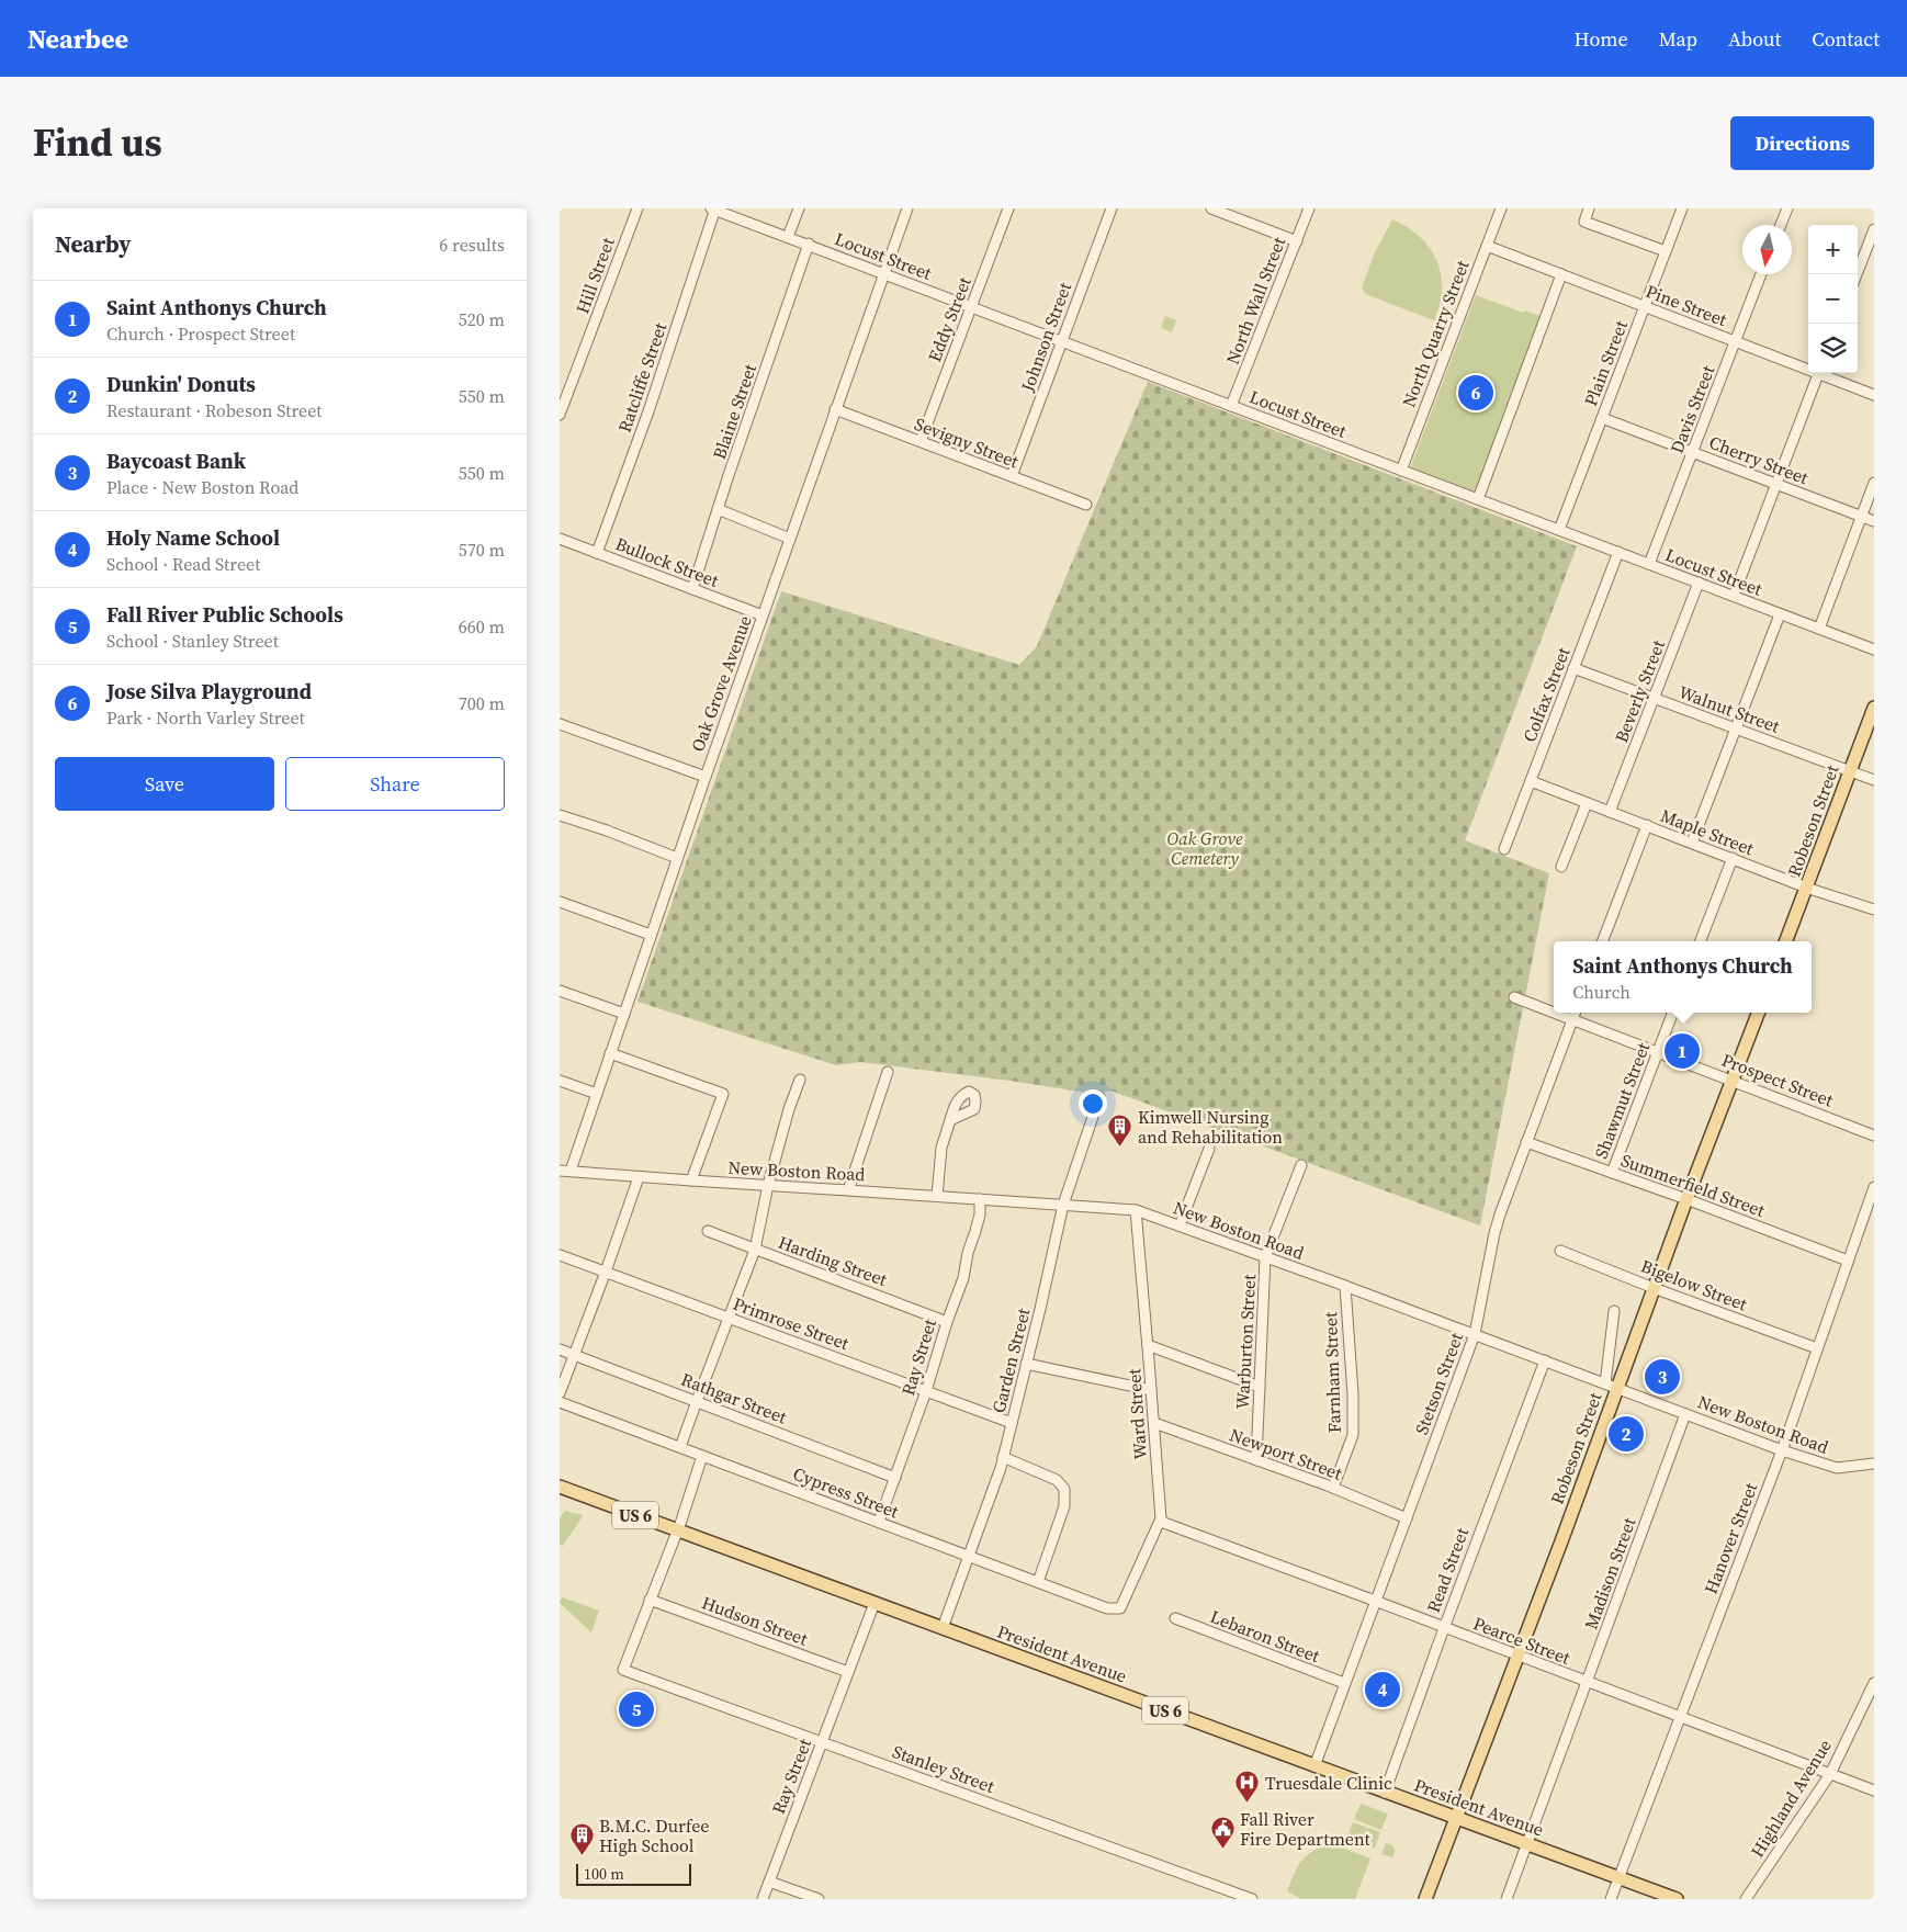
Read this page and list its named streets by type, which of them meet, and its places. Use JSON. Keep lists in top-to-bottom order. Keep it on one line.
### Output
{"streets":{"main road":["Robeson Street","US 6","President Avenue"],"street":["Locust Street","Hill Street","North Wall Street","Pine Street","Eddy Street","North Quarry Street","Johnson Street","Plain Street","Ratcliffe Street","Davis Street","Blaine Street","Sevigny Street","Cherry Street","Bullock Street","Oak Grove Avenue","Beverly Street","Colfax Street","Walnut Street","Maple Street","Prospect Street","Shawmut Street","New Boston Road","Summerfield Street","Harding Street","Bigelow Street","Primrose Street","Warburton Street","Ray Street","Garden Street","Farnham Street","Stetson Street","Rathgar Street","Ward Street","Newport Street","Cypress Street","Hanover Street","Read Street","Madison Street","Hudson Street","Lebaron Street","Pearce Street","Stanley Street","Highland Avenue"]},"crossings":[["Locust Street","North Wall Street"],["Locust Street","Eddy Street"],["Locust Street","North Quarry Street"],["Locust Street","Johnson Street"],["Locust Street","Plain Street"],["Locust Street","Ratcliffe Street"],["Locust Street","Davis Street"],["Locust Street","Blaine Street"],["Locust Street","Oak Grove Avenue"],["Locust Street","Beverly Street"],["Locust Street","Colfax Street"],["Pine Street","North Quarry Street"],["Pine Street","Plain Street"],["Pine Street","Davis Street"],["Eddy Street","Sevigny Street"],["Johnson Street","Sevigny Street"],["Plain Street","Cherry Street"],["Ratcliffe Street","Bullock Street"],["Davis Street","Cherry Street"],["Blaine Street","Bullock Street"],["Sevigny Street","Oak Grove Avenue"],["Bullock Street","Oak Grove Avenue"],["Oak Grove Avenue","New Boston Road"],["Beverly Street","Walnut Street"],["Beverly Street","Maple Street"],["Colfax Street","Walnut Street"],["Colfax Street","Maple Street"],["Walnut Street","Robeson Street"],["Robeson Street","Maple Street"],["Robeson Street","Prospect Street"],["Robeson Street","New Boston Road"],["Robeson Street","Summerfield Street"],["Robeson Street","Bigelow Street"],["Robeson Street","Pearce Street"],["Robeson Street","President Avenue"],["Prospect Street","Shawmut Street"],["Prospect Street","Stetson Street"],["Shawmut Street","Summerfield Street"],["New Boston Road","Warburton Street"],["New Boston Road","Ray Street"],["New Boston Road","Garden Street"],["New Boston Road","Farnham Street"],["New Boston Road","Stetson Street"],["New Boston Road","Ward Street"],["New Boston Road","Hanover Street"],["New Boston Road","Read Street"],["New Boston Road","Madison Street"],["Summerfield Street","Stetson Street"],["Summerfield Street","Hanover Street"],["Harding Street","Ray Street"],["Bigelow Street","Hanover Street"],["Primrose Street","Ray Street"],["Primrose Street","Garden Street"],["Warburton Street","Newport Street"],["Ray Street","Rathgar Street"],["Ray Street","Cypress Street"],["Ray Street","Hudson Street"],["Ray Street","President Avenue"],["Ray Street","Stanley Street"],["Garden Street","Cypress Street"],["Garden Street","President Avenue"],["Farnham Street","Newport Street"],["Stetson Street","Newport Street"],["Stetson Street","Lebaron Street"],["Stetson Street","Pearce Street"],["Stetson Street","President Avenue"],["Ward Street","Newport Street"],["Ward Street","Cypress Street"],["Ward Street","Pearce Street"],["Hanover Street","Pearce Street"],["Hanover Street","President Avenue"],["Read Street","Pearce Street"],["Read Street","President Avenue"],["Madison Street","Pearce Street"],["Madison Street","President Avenue"],["Hudson Street","Stanley Street"],["Pearce Street","Highland Avenue"]],"parks":["Oak Grove Cemetery"],"places":{"building":["Kimwell Nursing and Rehabilitation","B.M.C. Durfee High School"],"hospital":["Truesdale Clinic"],"public building":["Fall River Fire Department"]},"scale_bar":"100 m","north":"bottom","page":{"header":"Nearbee","nav":["Home","Map","About","Contact"],"title":"Find us","buttons":["Directions",["Save","Share"]],"heading":["Nearby","6 results"],"map_buttons":["+","−"],"list":[{"mark":"1","name":"Saint Anthonys Church","note":"Church · Prospect Street","value":"520 m"},{"mark":"2","name":"Dunkin' Donuts","note":"Restaurant · Robeson Street","value":"550 m"},{"mark":"3","name":"Baycoast Bank","note":"Place · New Boston Road","value":"550 m"},{"mark":"4","name":"Holy Name School","note":"School · Read Street","value":"570 m"},{"mark":"5","name":"Fall River Public Schools","note":"School · Stanley Street","value":"660 m"},{"mark":"6","name":"Jose Silva Playground","note":"Park · North Varley Street","value":"700 m"}],"pins":["6","1","3","2","4","5"],"popup":["Saint Anthonys Church","Church"],"scale":"100 m"}}
